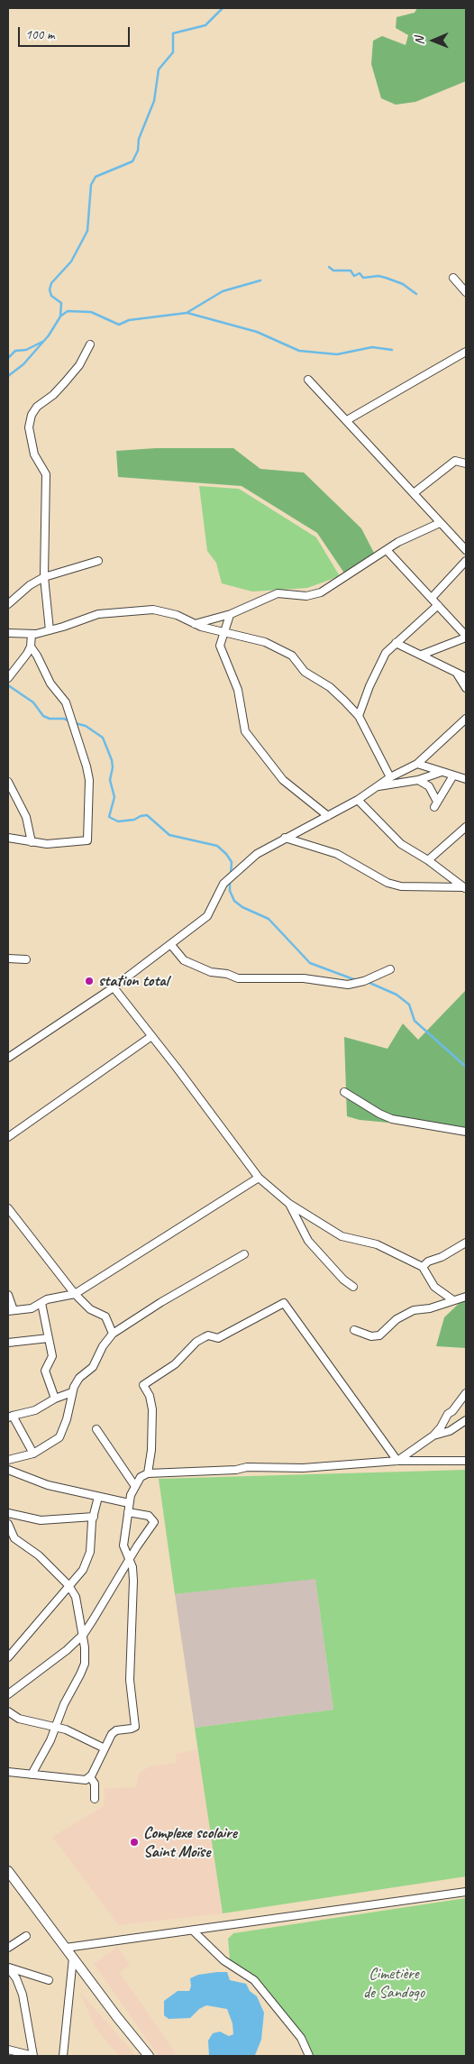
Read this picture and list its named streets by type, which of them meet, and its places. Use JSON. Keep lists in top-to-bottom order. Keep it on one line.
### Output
{"parks":["Cimetière de Sandogo"],"places":["station total","Complexe scolaire Saint Moïse"],"scale_bar":"100 m","north":"left"}
